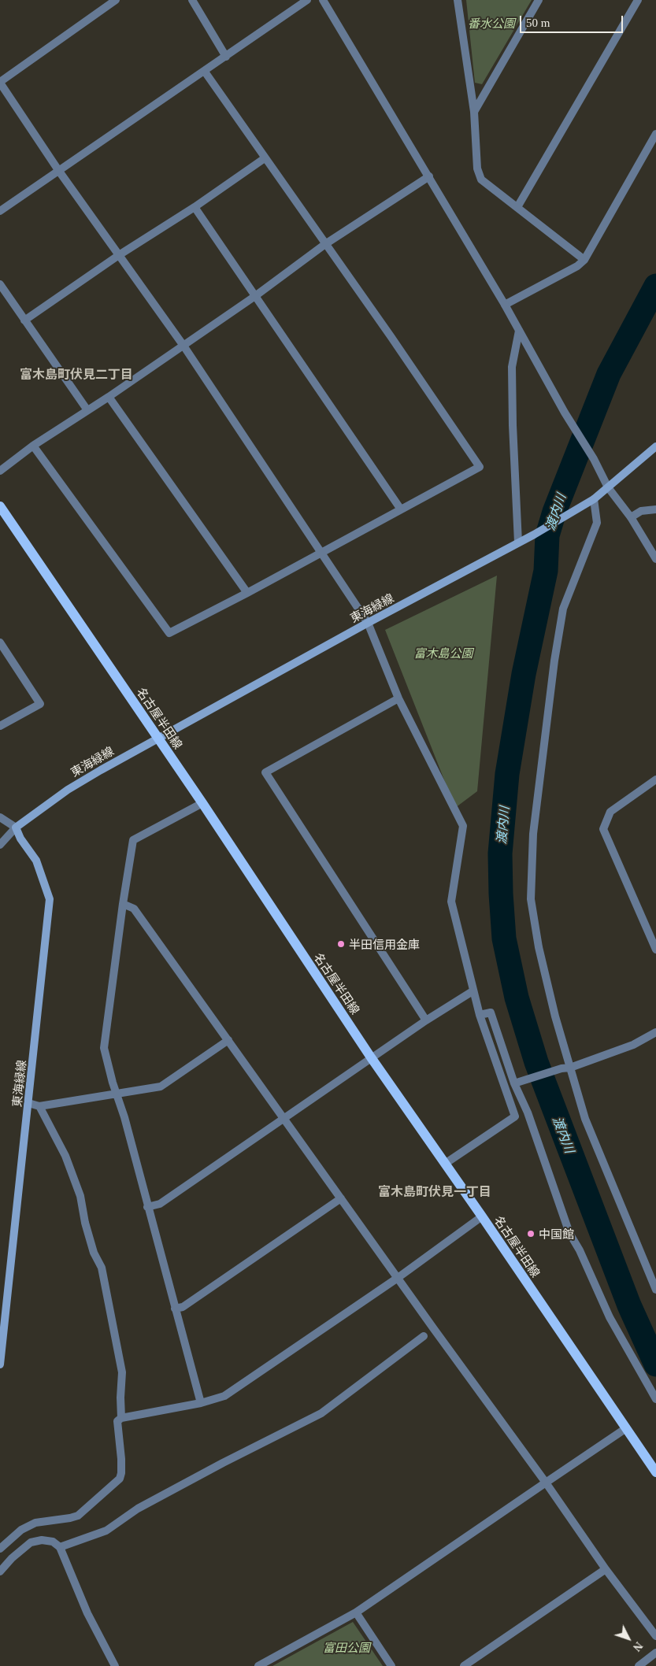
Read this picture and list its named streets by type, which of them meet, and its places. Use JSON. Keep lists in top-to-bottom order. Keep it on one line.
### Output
{"streets":{"main road":["東海緑線","名古屋半田線"]},"crossings":[["東海緑線","名古屋半田線"]],"districts":["富木島町伏見二丁目","富木島町伏見一丁目"],"water":["渡内川"],"parks":["番水公園","富木島公園","富田公園"],"places":["半田信用金庫","中国館"],"scale_bar":"50 m","north":"bottom right"}
